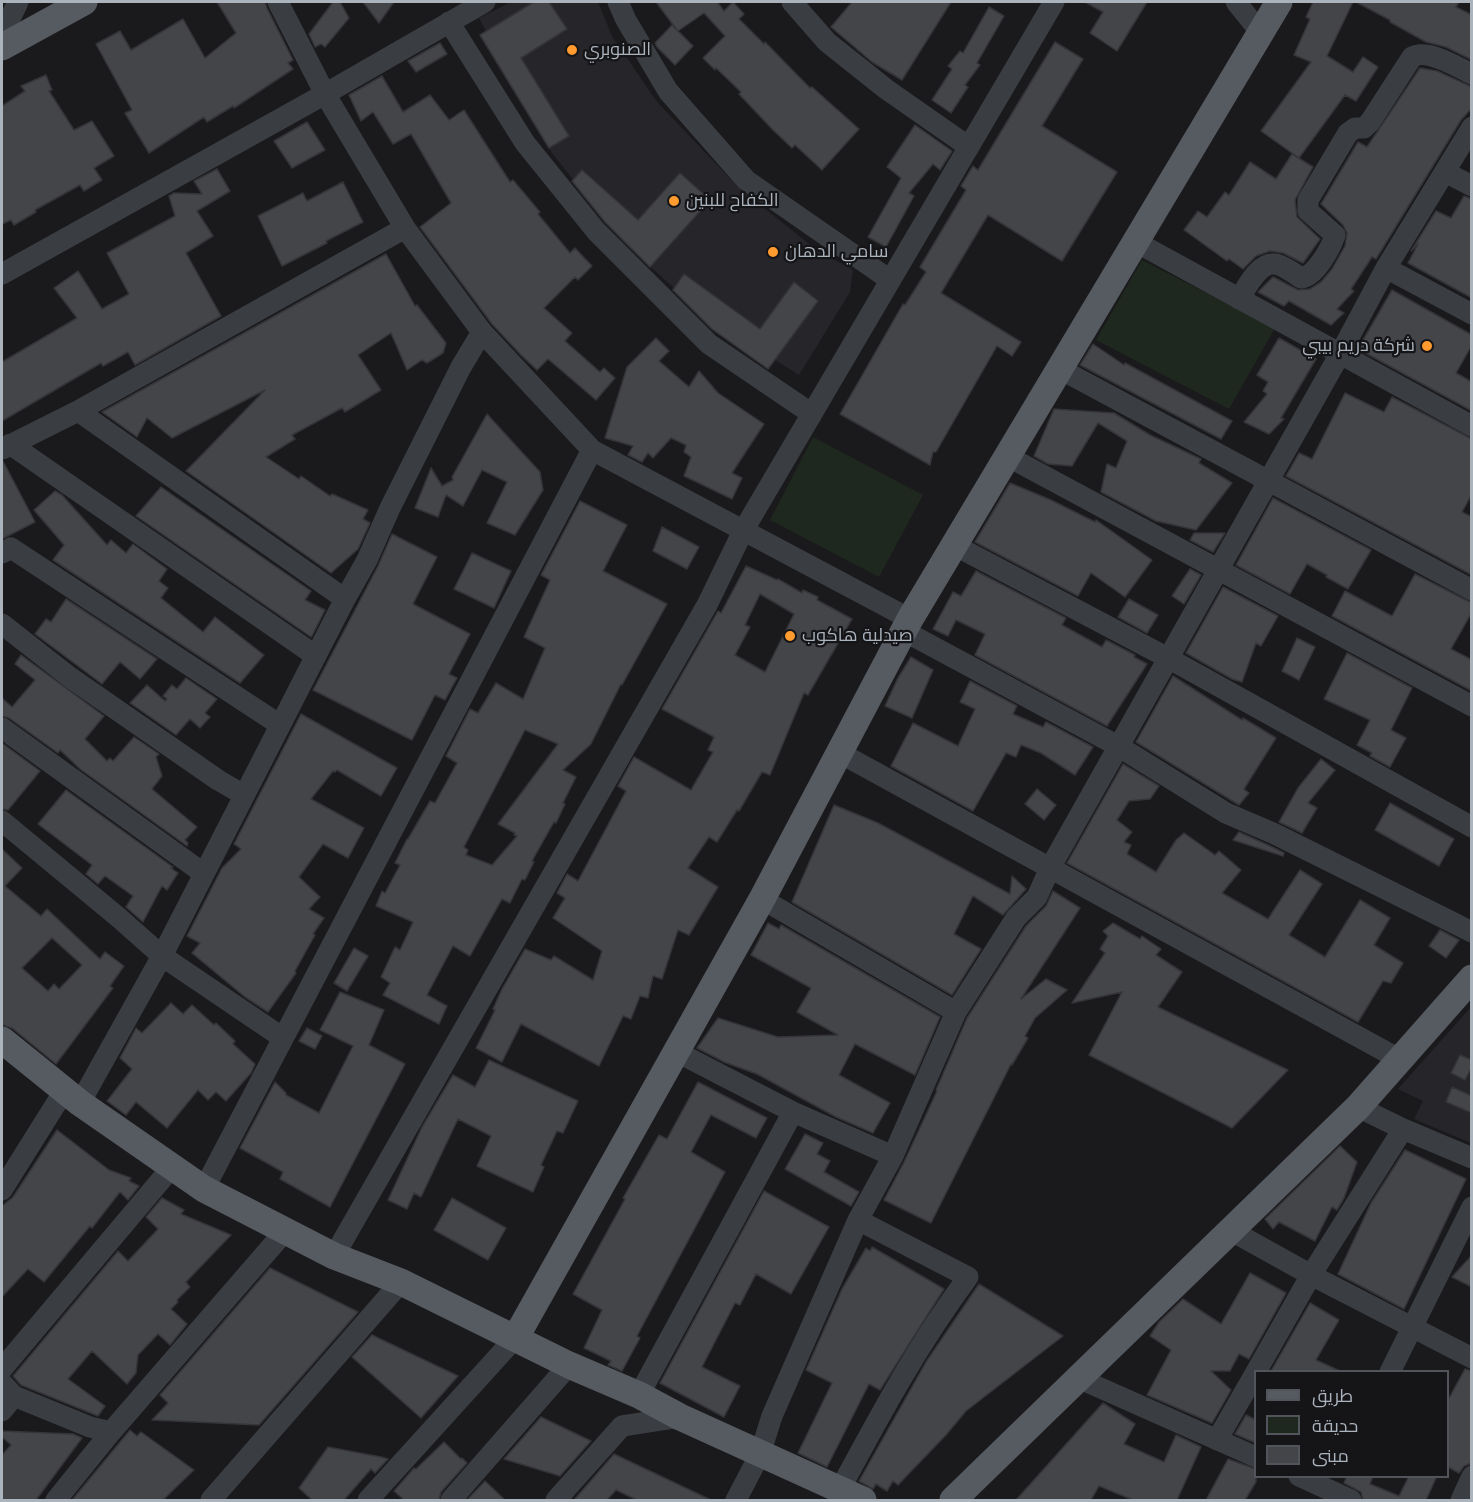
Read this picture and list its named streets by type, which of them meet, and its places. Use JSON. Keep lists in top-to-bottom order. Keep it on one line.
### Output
{"places":["الصنوبري","الكفاح للبنين","سامي الدهان","شركة دريم بيبي","صيدلية هاكوب"],"legend":["طريق","حديقة","مبنى"]}
